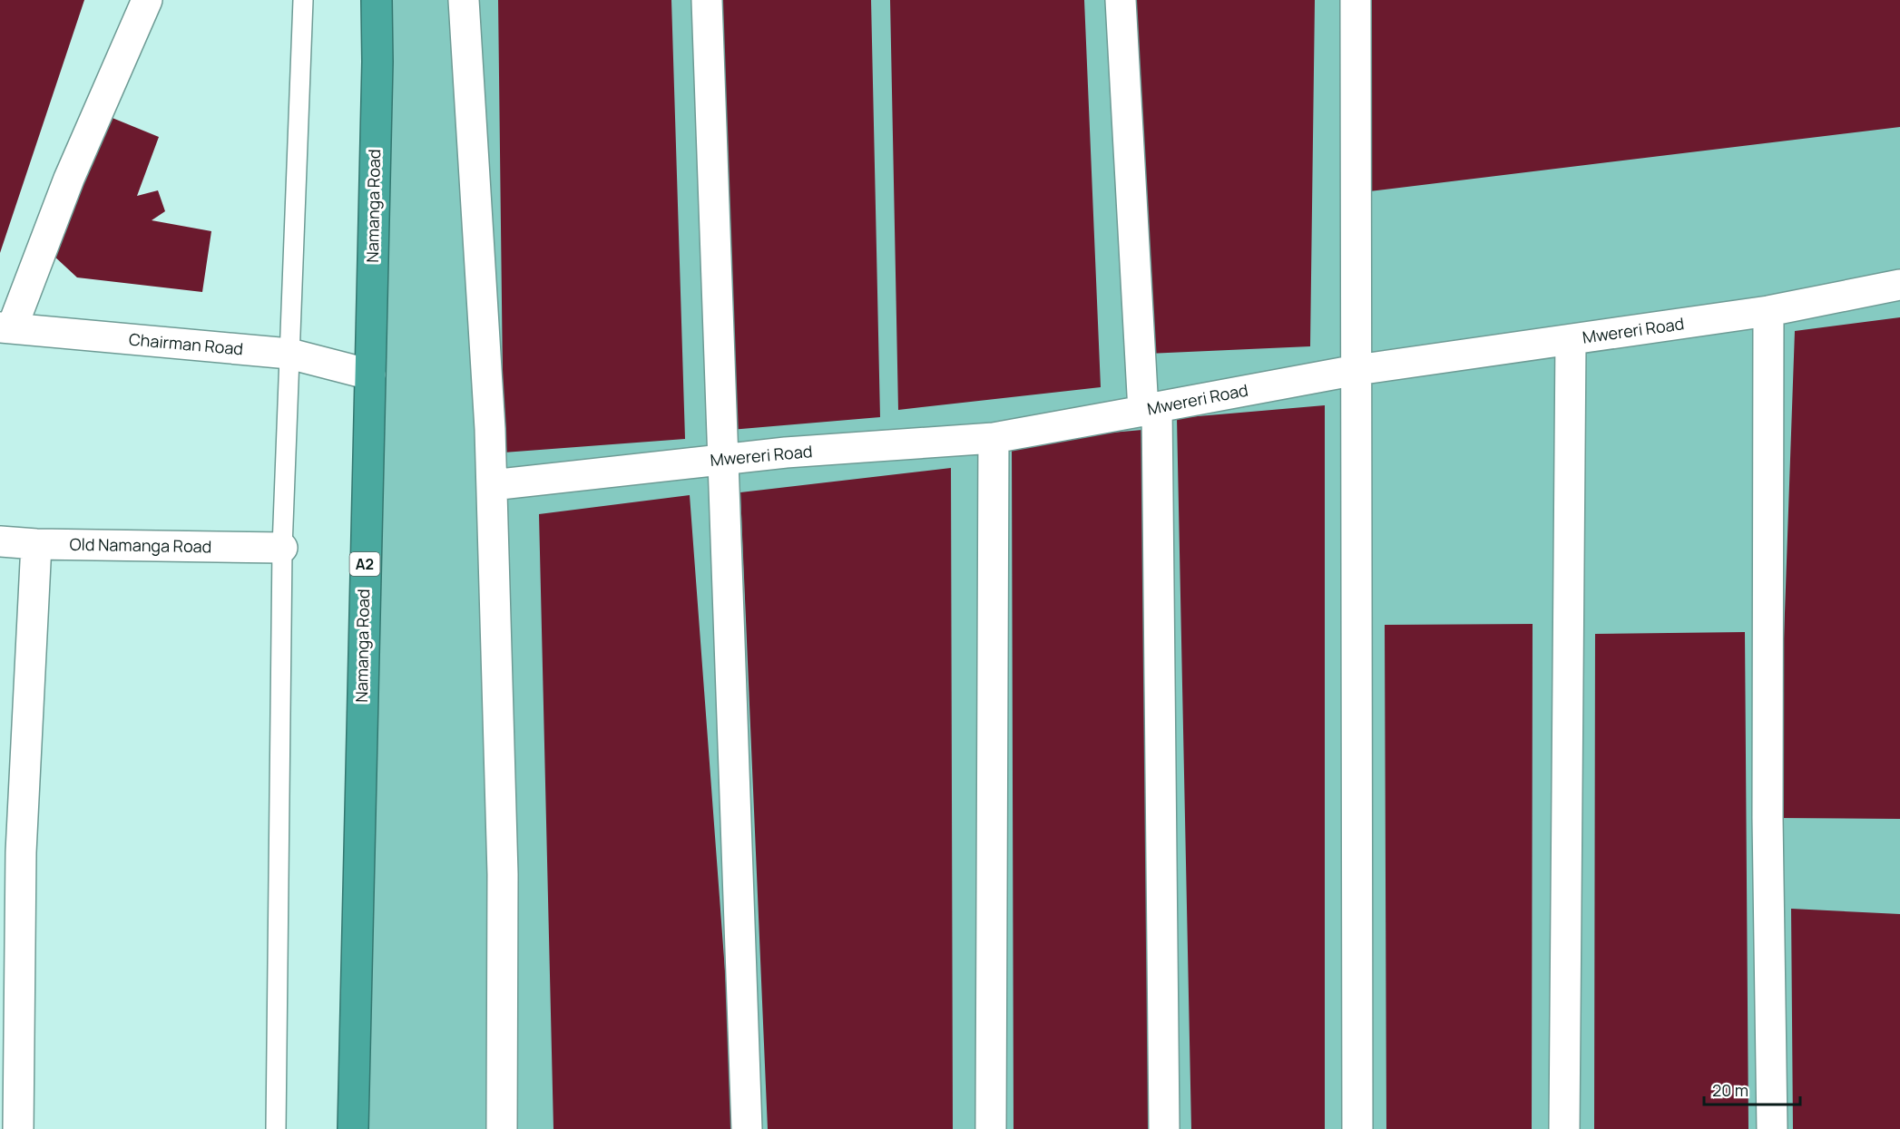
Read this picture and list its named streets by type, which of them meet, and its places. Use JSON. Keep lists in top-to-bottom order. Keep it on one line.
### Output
{"streets":{"highway":["Namanga Road","A2"],"street":["Mwereri Road","Chairman Road","Old Namanga Road"]},"crossings":[["Namanga Road","Chairman Road"]],"scale_bar":"20 m"}
